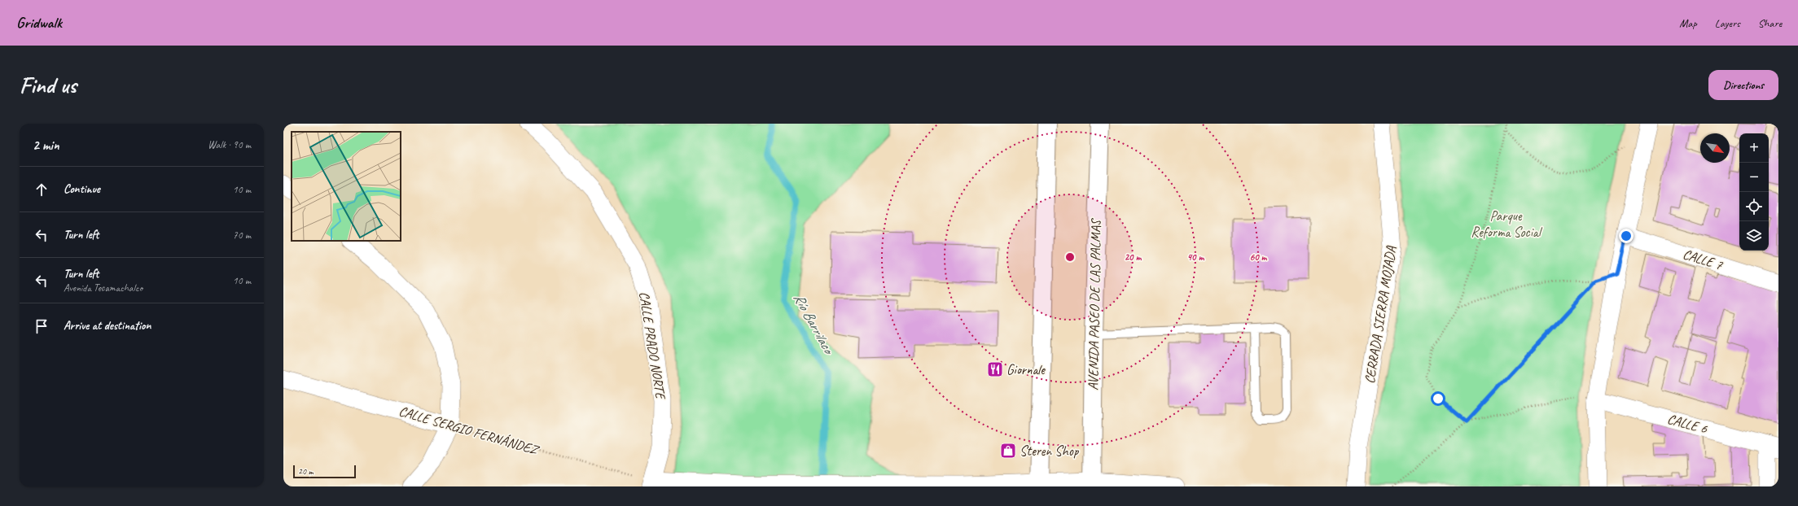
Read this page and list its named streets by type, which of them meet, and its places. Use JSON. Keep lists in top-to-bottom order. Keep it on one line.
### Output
{"streets":{"main road":["AVENIDA PASEO DE LAS PALMAS"],"street":["CALLE 7","CERRADA SIERRA MOJADA","CALLE PRADO NORTE","CALLE 6","CALLE SERGIO FERNÁNDEZ"]},"crossings":[["CALLE PRADO NORTE","CALLE SERGIO FERNÁNDEZ"]],"water":["Río Barrilaco"],"parks":["Parque Reforma Social"],"places":{"restaurant":["Giornale"],"shop":["Steren Shop"]},"scale_bar":"20 m","north":"bottom right","page":{"header":"Gridwalk","nav":["Map","Layers","Share"],"buttons":"Directions","title":"Find us","heading":["2 min","Walk · 90 m"],"map_buttons":["+","−"],"list":[["Continue","10 m"],["Turn left","70 m"],["Turn left","Avenida Tecamachalco","10 m"],"Arrive at destination"],"scale":"20 m"},"rings":["20 m","40 m","60 m"]}
